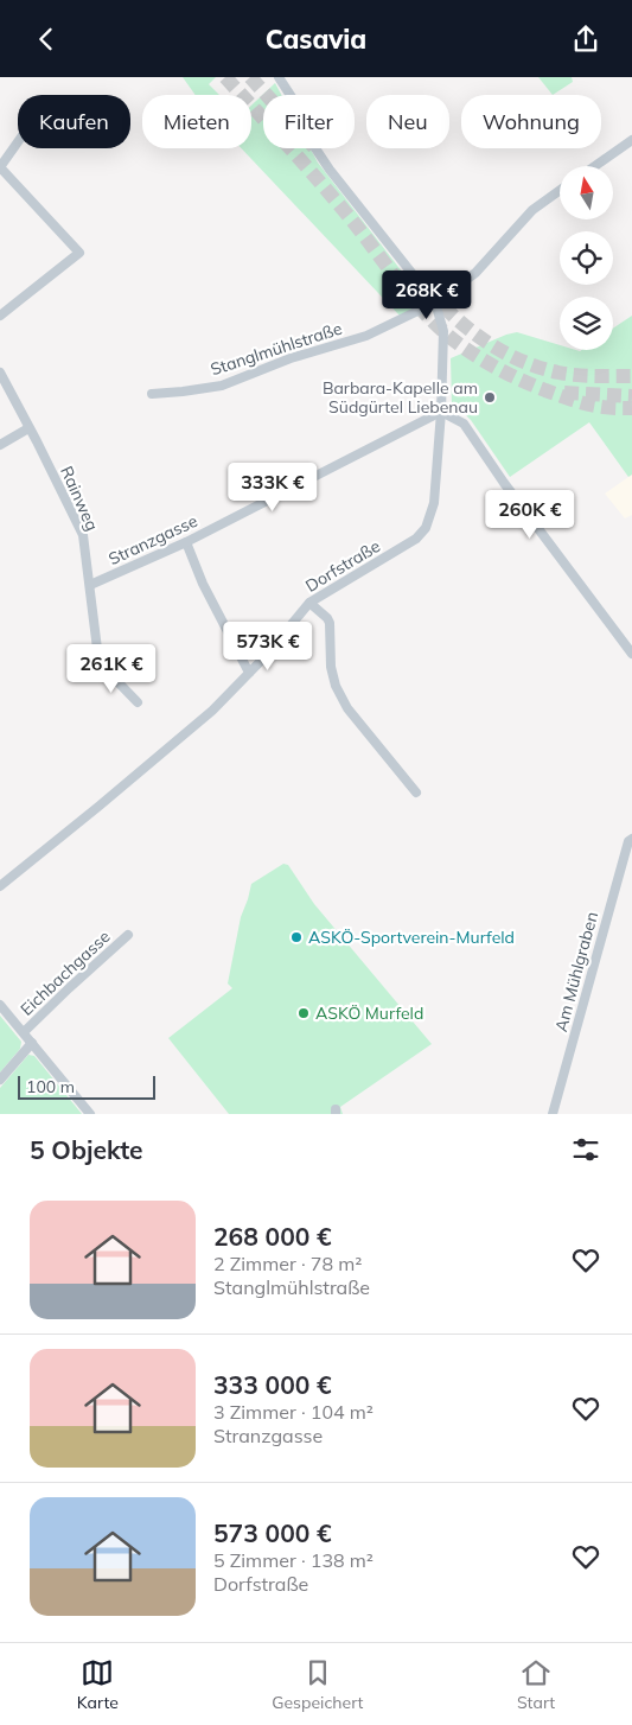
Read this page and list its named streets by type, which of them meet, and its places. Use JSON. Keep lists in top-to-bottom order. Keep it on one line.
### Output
{"streets":{"street":["Stanglmühlstraße","Rainweg","Stranzgasse","Dorfstraße","Am Mühlgraben","Eichbachgasse"]},"crossings":[["Stanglmühlstraße","Dorfstraße"],["Rainweg","Stranzgasse"],["Stranzgasse","Dorfstraße"]],"places":["Barbara-Kapelle am Südgürtel Liebenau","ASKÖ-Sportverein-Murfeld","ASKÖ Murfeld"],"scale_bar":"100 m","north":"top","page":{"header":"Casavia","chip":["Kaufen","Mieten","Filter","Neu","Wohnung"],"price":["268K €","333K €","260K €","573K €","261K €"],"scale":"100 m","heading":"5 Objekte","list":[{"name":"268 000 €","note":"2 Zimmer · 78 m² · Stanglmühlstraße"},{"name":"333 000 €","note":"3 Zimmer · 104 m² · Stranzgasse"},{"name":"573 000 €","note":"5 Zimmer · 138 m² · Dorfstraße"}],"tabs":["Karte","Gespeichert","Start"]}}
